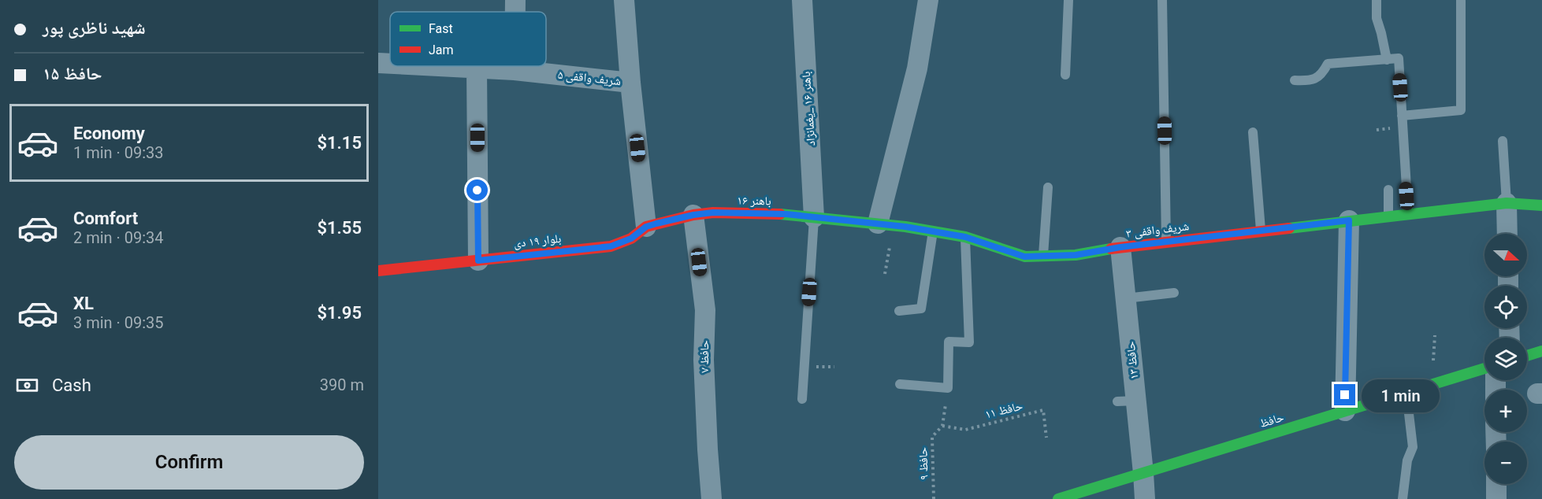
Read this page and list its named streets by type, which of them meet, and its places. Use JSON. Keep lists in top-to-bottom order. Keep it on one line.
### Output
{"streets":{"street":["شریف واقفی ۵","باهنر ۱۶ _یغمانژاد","باهنر ۱۶","شریف واقفی ۳","بلوار ۱۹ دی","حافظ ۷","حافظ ۱۳","حافظ"],"path":["حافظ ۱۱","حافظ ۹"]},"crossings":[["باهنر ۱۶ _یغمانژاد","باهنر ۱۶"],["باهنر ۱۶ _یغمانژاد","شریف واقفی ۳"],["باهنر ۱۶","شریف واقفی ۳"],["باهنر ۱۶","بلوار ۱۹ دی"],["باهنر ۱۶","حافظ ۷"],["شریف واقفی ۳","حافظ ۱۳"],["بلوار ۱۹ دی","حافظ ۷"],["حافظ ۱۳","حافظ"],["حافظ ۱۱","حافظ ۹"]],"legend":["Fast","Jam"],"north":"right","page":{"banner":["شهید ناظری پور","حافظ ۱۵"],"list":[{"name":"Economy","note":"1 min · 09:33","value":"$1.15"},{"name":"Comfort","note":"2 min · 09:34","value":"$1.55"},{"name":"XL","note":"3 min · 09:35","value":"$1.95"}],"map_buttons":["+","−"],"pay":["Cash","390 m"],"bubble":"1 min","buttons":"Confirm"}}
